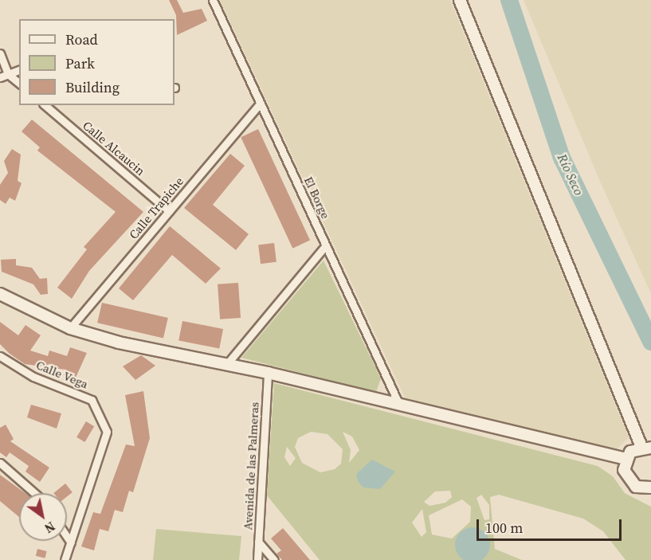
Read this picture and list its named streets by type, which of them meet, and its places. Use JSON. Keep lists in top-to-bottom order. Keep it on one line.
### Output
{"streets":{"street":["Calle Alcaucin","El Borge","Calle Trapiche","Calle Vega","Avenida de las Palmeras"]},"crossings":[["Calle Alcaucin","Calle Trapiche"],["El Borge","Calle Trapiche"]],"water":["Río Seco"],"legend":["Road","Park","Building"],"scale_bar":"100 m","north":"bottom right"}
